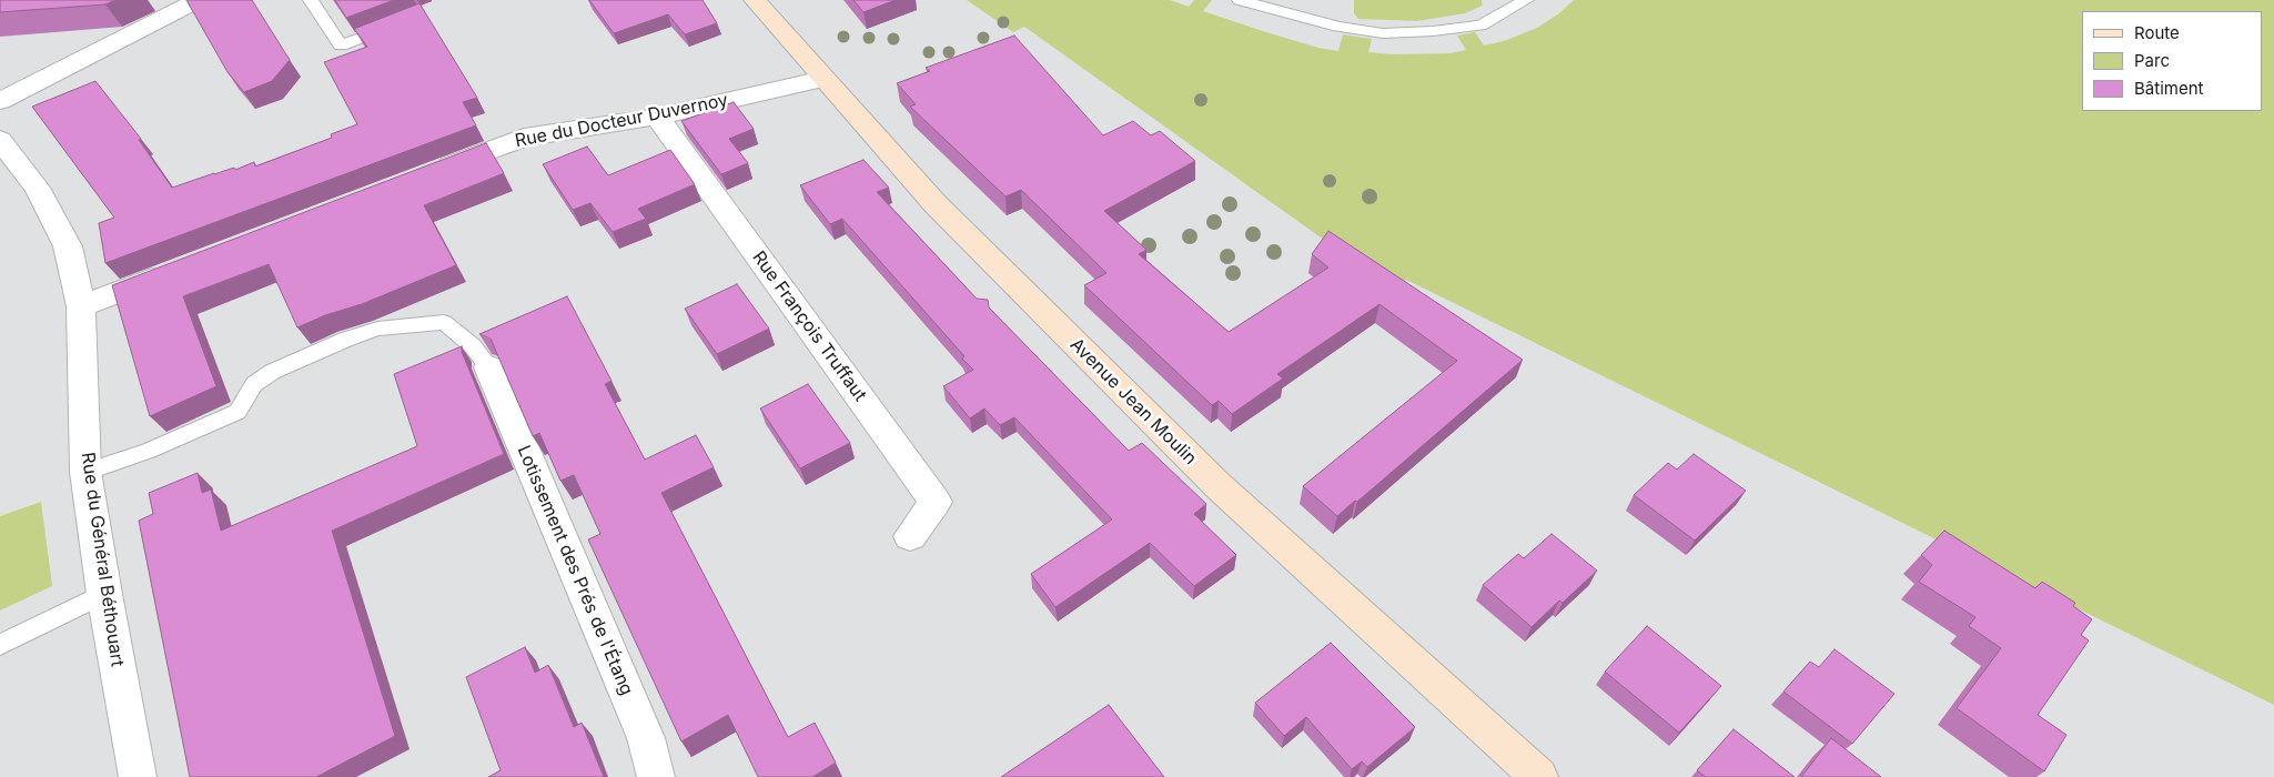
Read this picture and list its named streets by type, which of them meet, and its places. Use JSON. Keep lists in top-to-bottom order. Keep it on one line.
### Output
{"streets":{"main road":["Avenue Jean Moulin"],"street":["Rue du Docteur Duvernoy","Rue François Truffaut","Rue du Général Béthouart","Lotissement des Prés de l'Étang"]},"crossings":[["Rue du Docteur Duvernoy","Rue François Truffaut"],["Rue du Docteur Duvernoy","Avenue Jean Moulin"]],"legend":["Route","Parc","Bâtiment"]}
